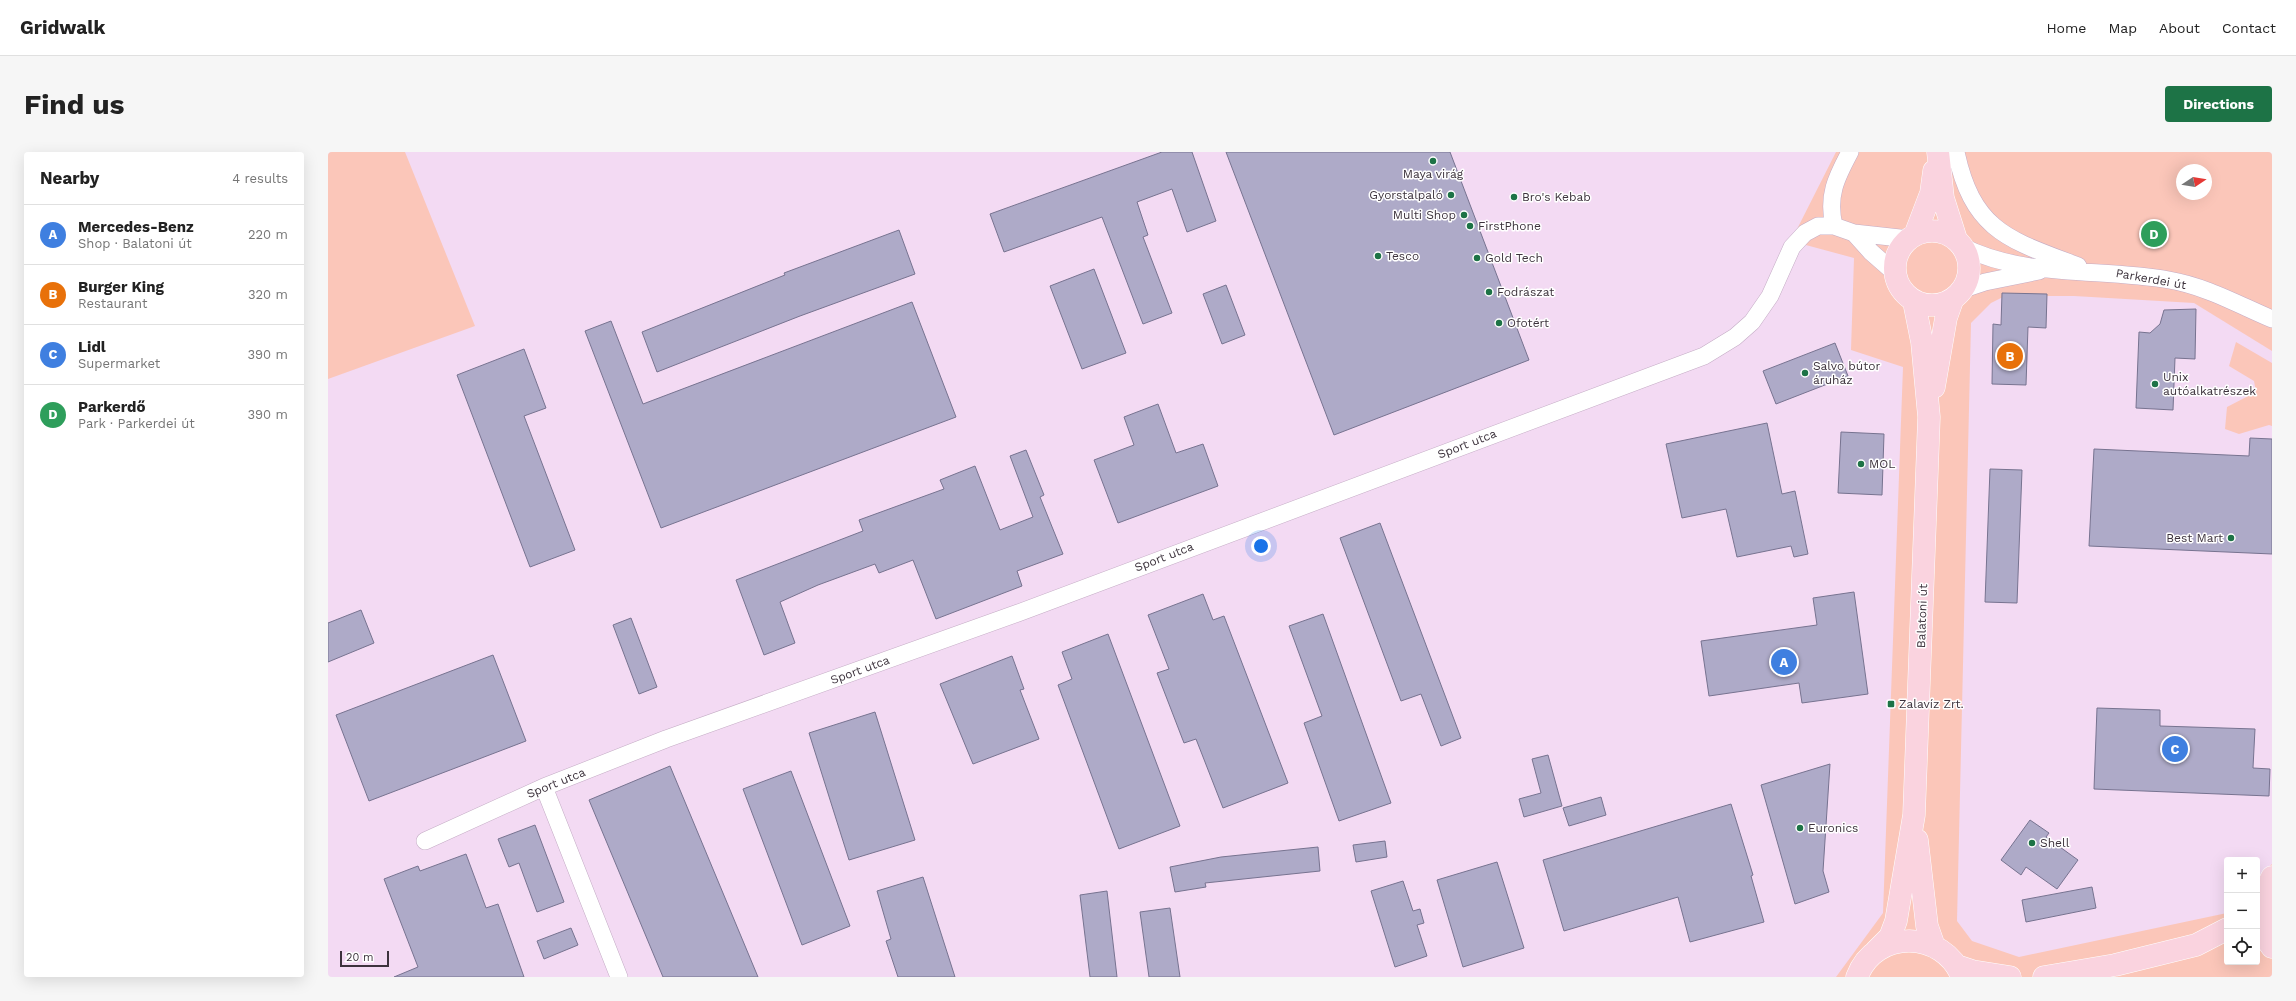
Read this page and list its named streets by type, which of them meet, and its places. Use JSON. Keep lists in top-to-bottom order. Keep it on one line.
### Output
{"streets":{"main road":["Balatoni út"],"street":["Parkerdei út","Sport utca"]},"crossings":[["Parkerdei út","Sport utca"],["Parkerdei út","Balatoni út"],["Sport utca","Balatoni út"]],"places":{"other":["Maya virág","Gyorstalpaló","Bro's Kebab","Multi Shop","FirstPhone","Tesco","Gold Tech","Fodrászat","Ofotért","Salvo bútor áruház","Unix autóalkatrészek","MOL","Best Mart","Euronics","Shell"],"transit":["Zalavíz Zrt."]},"scale_bar":"20 m","north":"right","page":{"header":"Gridwalk","nav":["Home","Map","About","Contact"],"buttons":"Directions","title":"Find us","heading":["Nearby","4 results"],"list":[{"mark":"A","name":"Mercedes-Benz","note":"Shop · Balatoni út","value":"220 m"},{"mark":"B","name":"Burger King","note":"Restaurant","value":"320 m"},{"mark":"C","name":"Lidl","note":"Supermarket","value":"390 m"},{"mark":"D","name":"Parkerdő","note":"Park · Parkerdei út","value":"390 m"}],"pins":["D","B","A","C"],"map_buttons":["+","−"],"scale":"20 m"}}
